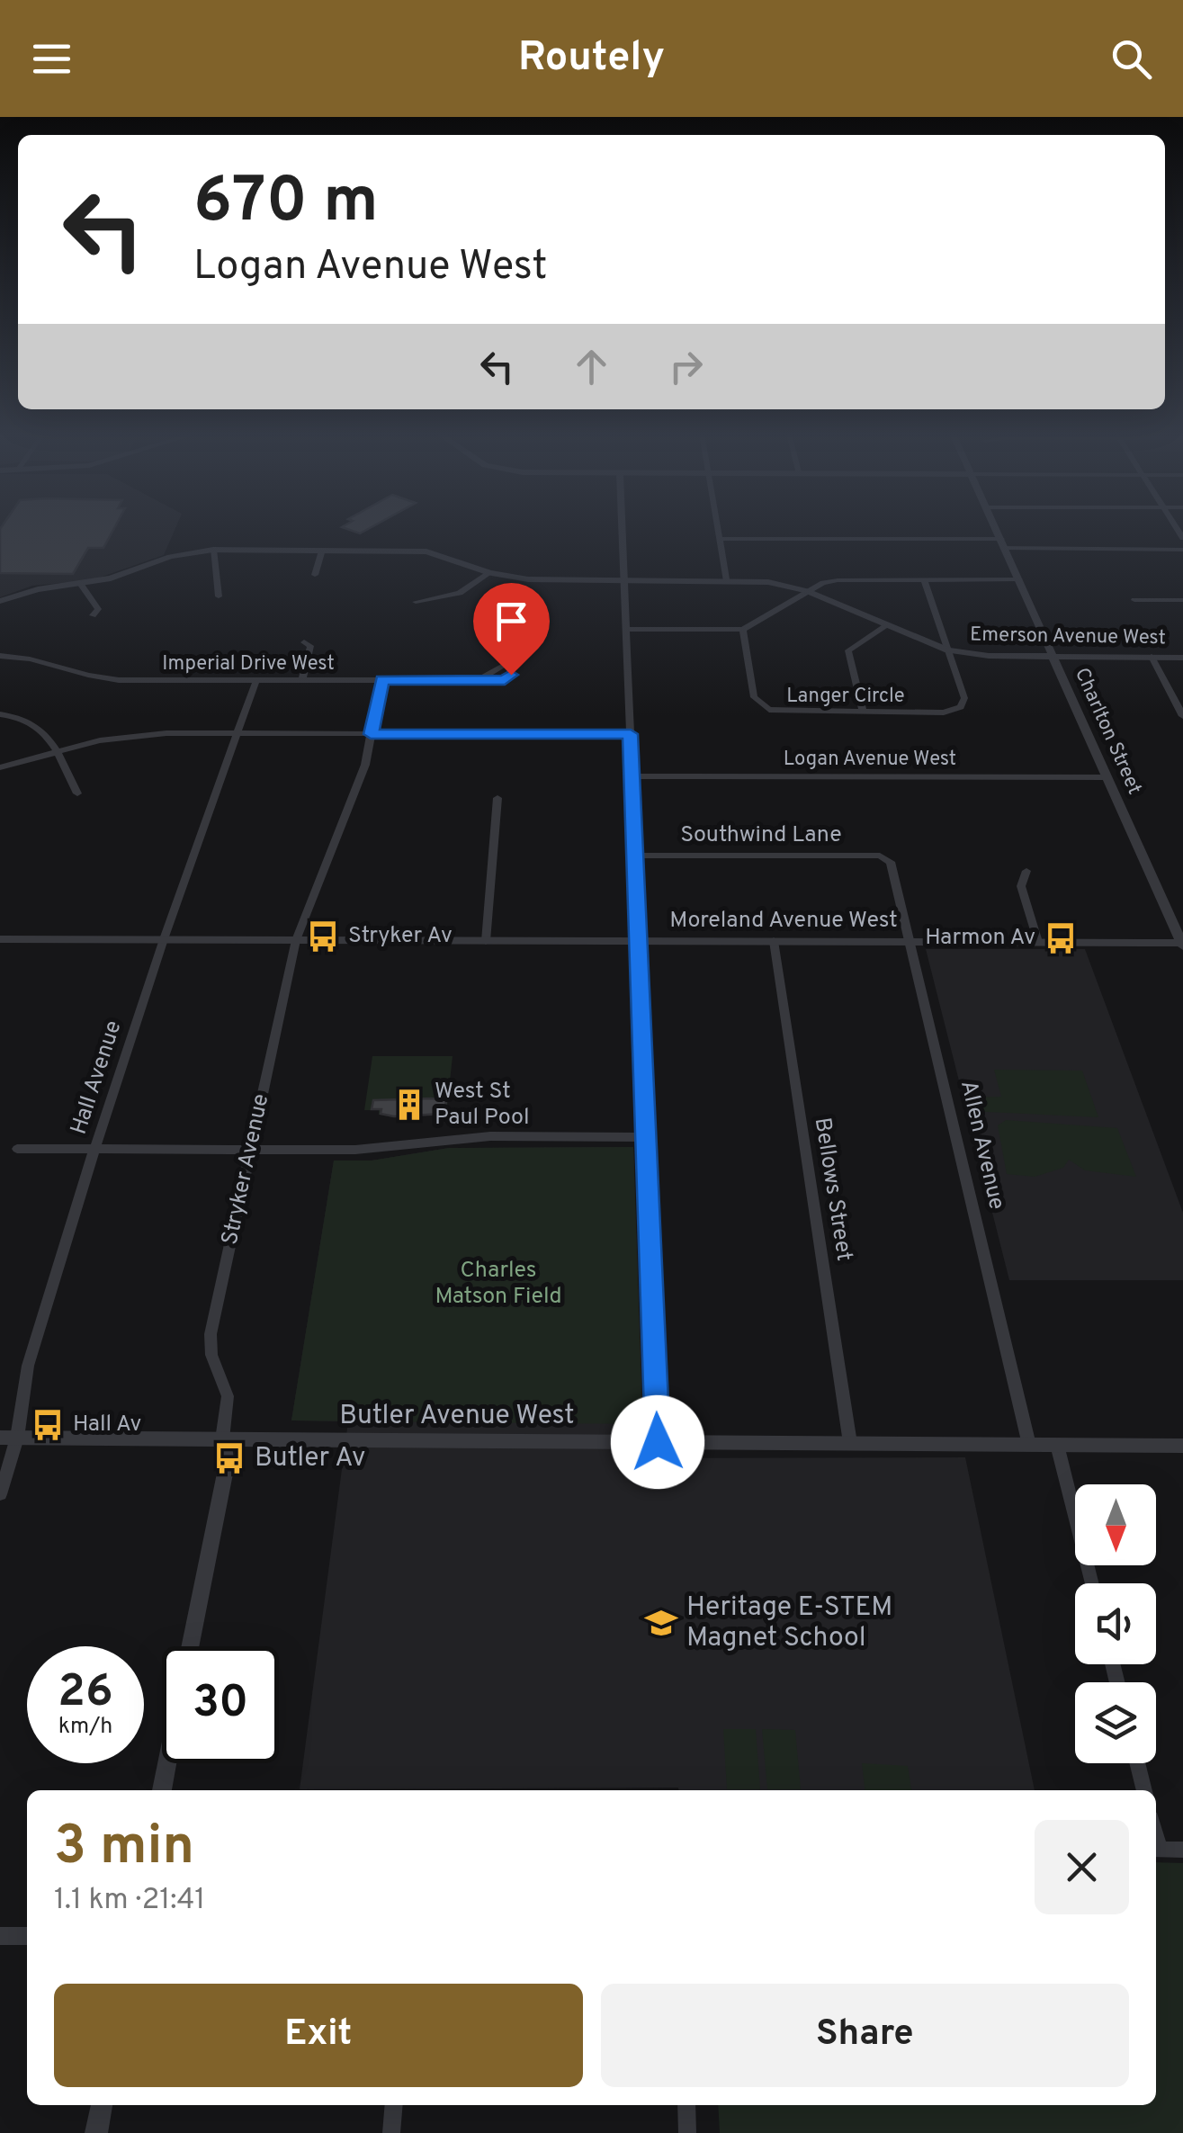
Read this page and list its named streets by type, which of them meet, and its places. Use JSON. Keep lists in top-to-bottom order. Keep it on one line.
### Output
{"streets":{"street":["Emerson Avenue West","Imperial Drive West","Langer Circle","Charlton Street","Logan Avenue West","Southwind Lane","Moreland Avenue West","Hall Avenue","Allen Avenue","Stryker Avenue","Bellows Street","Butler Avenue West"]},"crossings":[["Emerson Avenue West","Langer Circle"],["Emerson Avenue West","Charlton Street"],["Imperial Drive West","Hall Avenue"],["Imperial Drive West","Stryker Avenue"],["Charlton Street","Logan Avenue West"],["Charlton Street","Moreland Avenue West"],["Southwind Lane","Allen Avenue"],["Moreland Avenue West","Hall Avenue"],["Moreland Avenue West","Allen Avenue"],["Moreland Avenue West","Stryker Avenue"],["Moreland Avenue West","Bellows Street"],["Hall Avenue","Butler Avenue West"],["Allen Avenue","Butler Avenue West"],["Stryker Avenue","Butler Avenue West"],["Bellows Street","Butler Avenue West"]],"parks":["Charles Matson Field"],"places":{"bus stop":["Stryker Av","Harmon Av","Hall Av","Butler Av"],"building":["West St Paul Pool"],"school or university":["Heritage E-STEM Magnet School"]},"north":"bottom","page":{"header":"Routely","turn":["670 m","Logan Avenue West"],"speed":"26 km/h","limit":"30","heading":["3 min","1.1 km · 21:41"],"buttons":["Exit","Share"]}}
